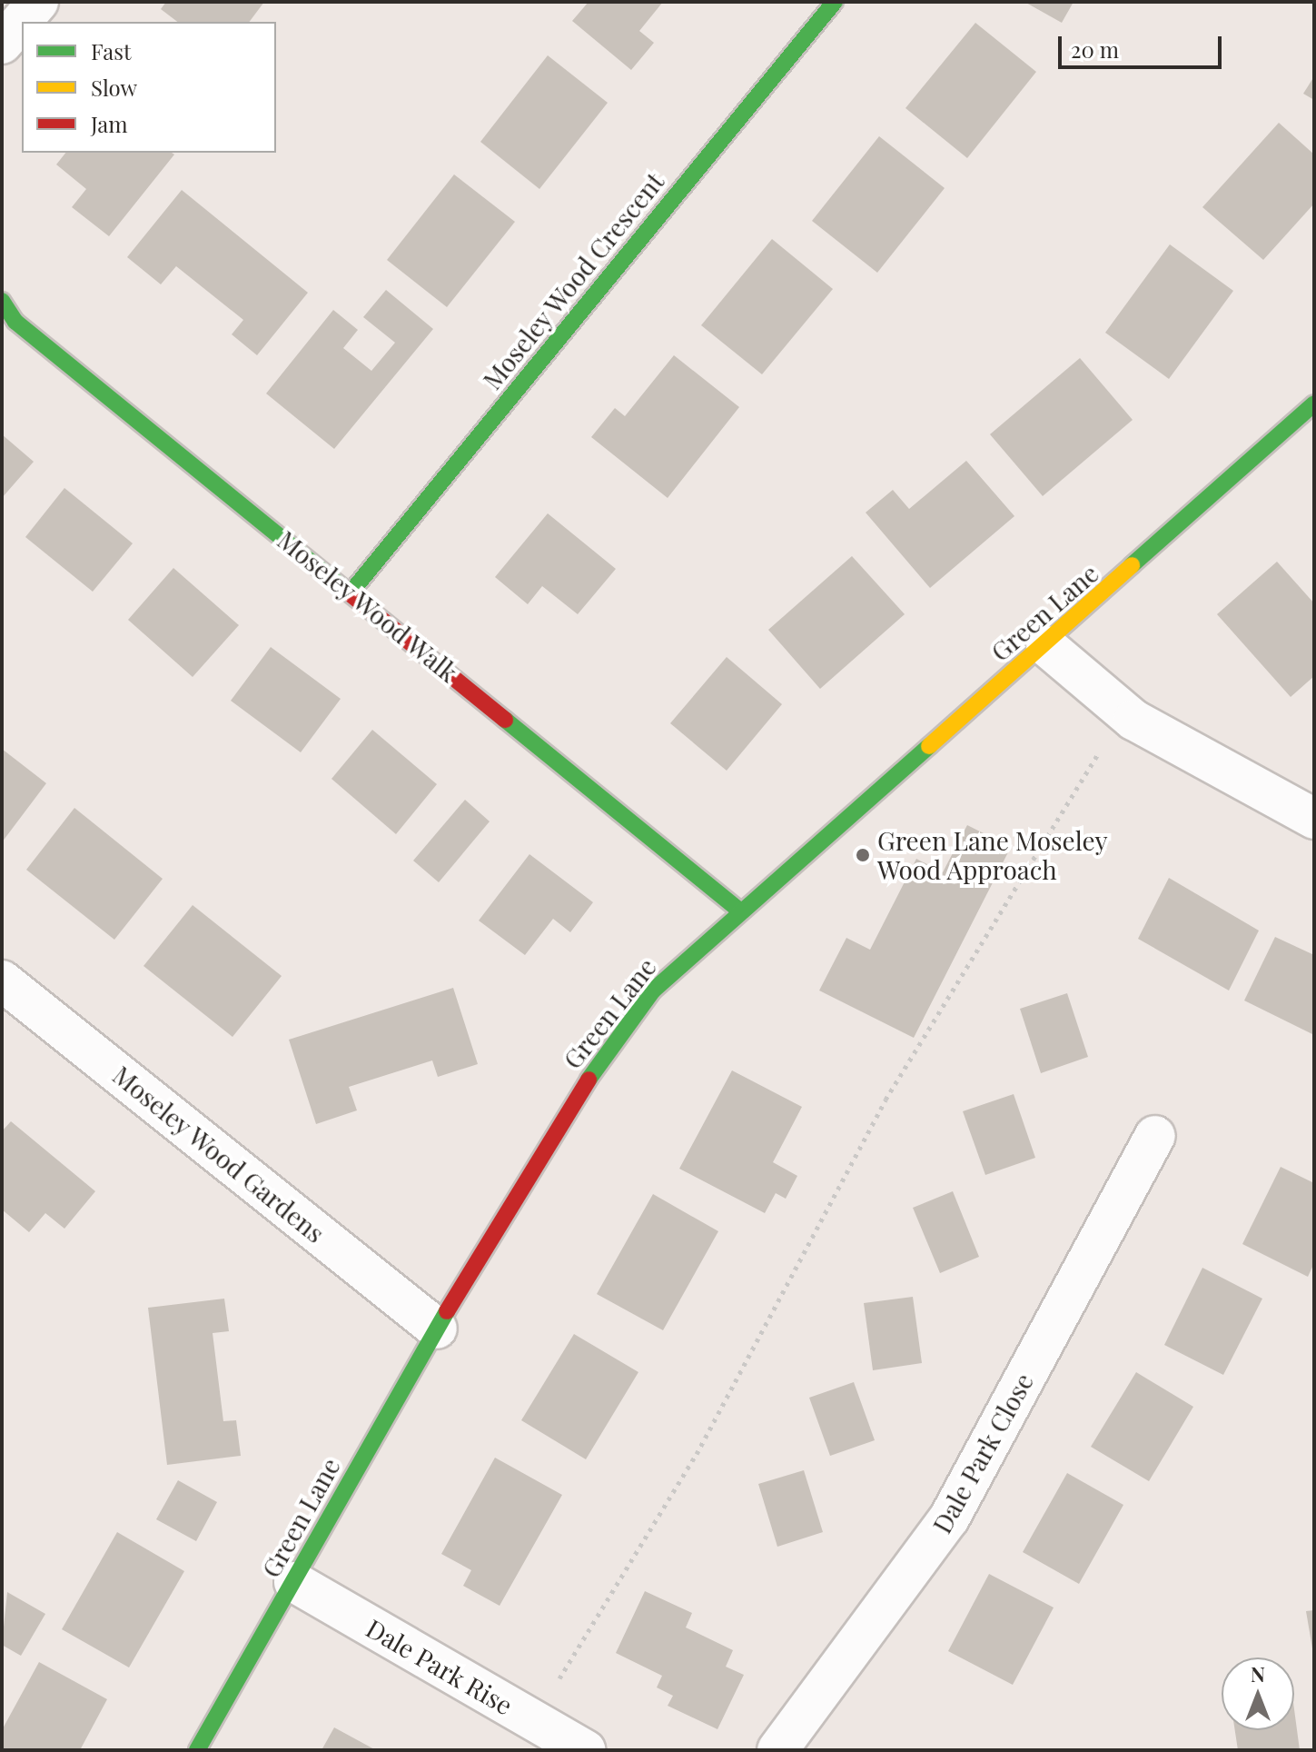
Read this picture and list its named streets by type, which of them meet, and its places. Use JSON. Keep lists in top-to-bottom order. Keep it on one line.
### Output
{"streets":{"street":["Moseley Wood Crescent","Moseley Wood Walk","Green Lane","Moseley Wood Gardens","Dale Park Close","Dale Park Rise"]},"crossings":[["Moseley Wood Crescent","Moseley Wood Walk"],["Moseley Wood Walk","Green Lane"],["Green Lane","Moseley Wood Gardens"],["Green Lane","Dale Park Rise"]],"places":["Green Lane Moseley Wood Approach"],"legend":["Fast","Slow","Jam"],"scale_bar":"20 m","north":"top"}
